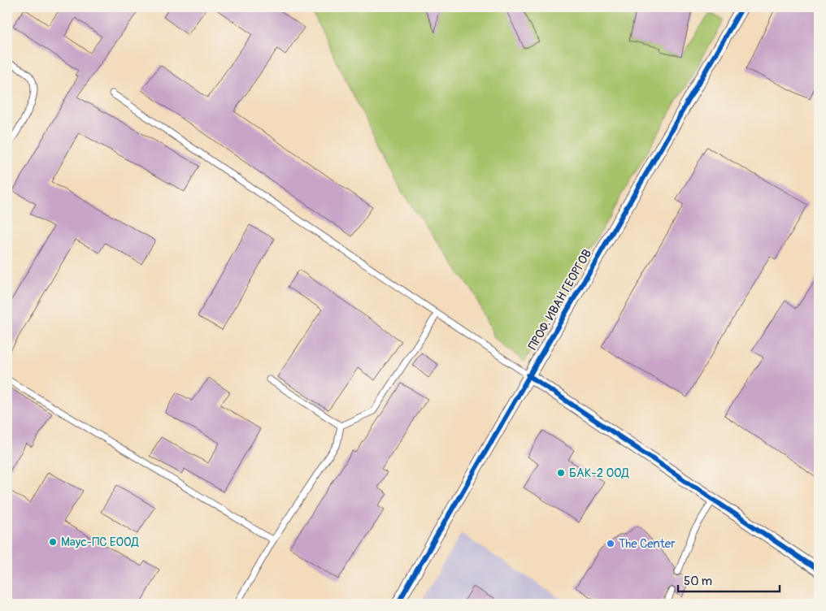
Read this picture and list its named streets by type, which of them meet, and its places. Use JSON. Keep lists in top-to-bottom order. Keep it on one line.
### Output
{"streets":{"street":["ПРОФ. ИВАН ГЕОРГОВ"]},"places":["БАК-2 ООД","Маус-ПС ЕООД","The Center"],"scale_bar":"50 m"}
